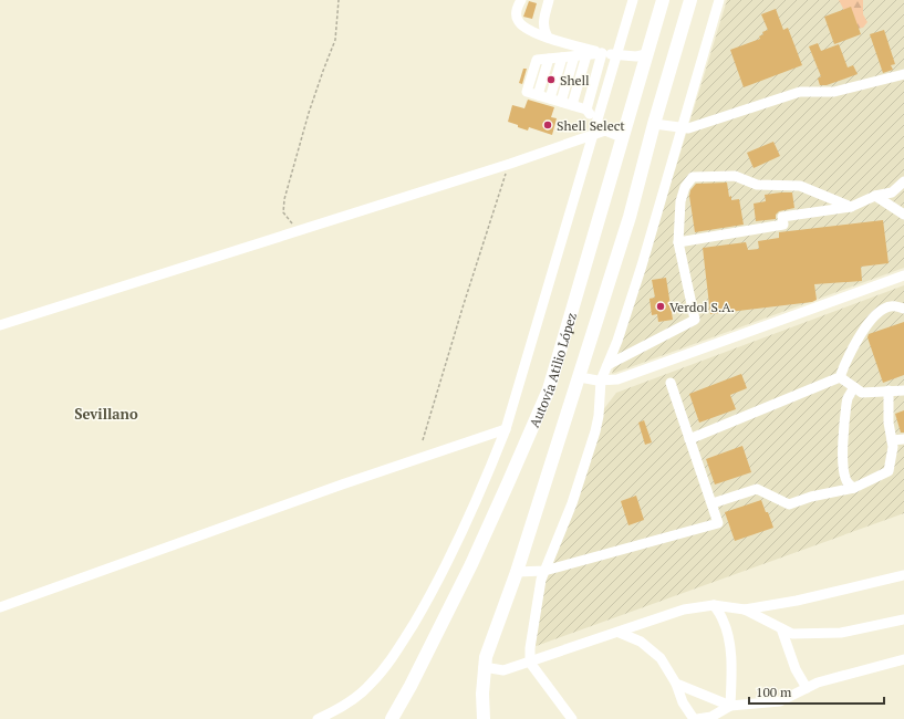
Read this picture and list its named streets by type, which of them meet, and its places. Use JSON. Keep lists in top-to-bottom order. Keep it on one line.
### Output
{"streets":{"main road":["Autovía Atilio López"]},"districts":["Sevillano"],"places":["Shell","Shell Select","Verdol S.A."],"scale_bar":"100 m"}
